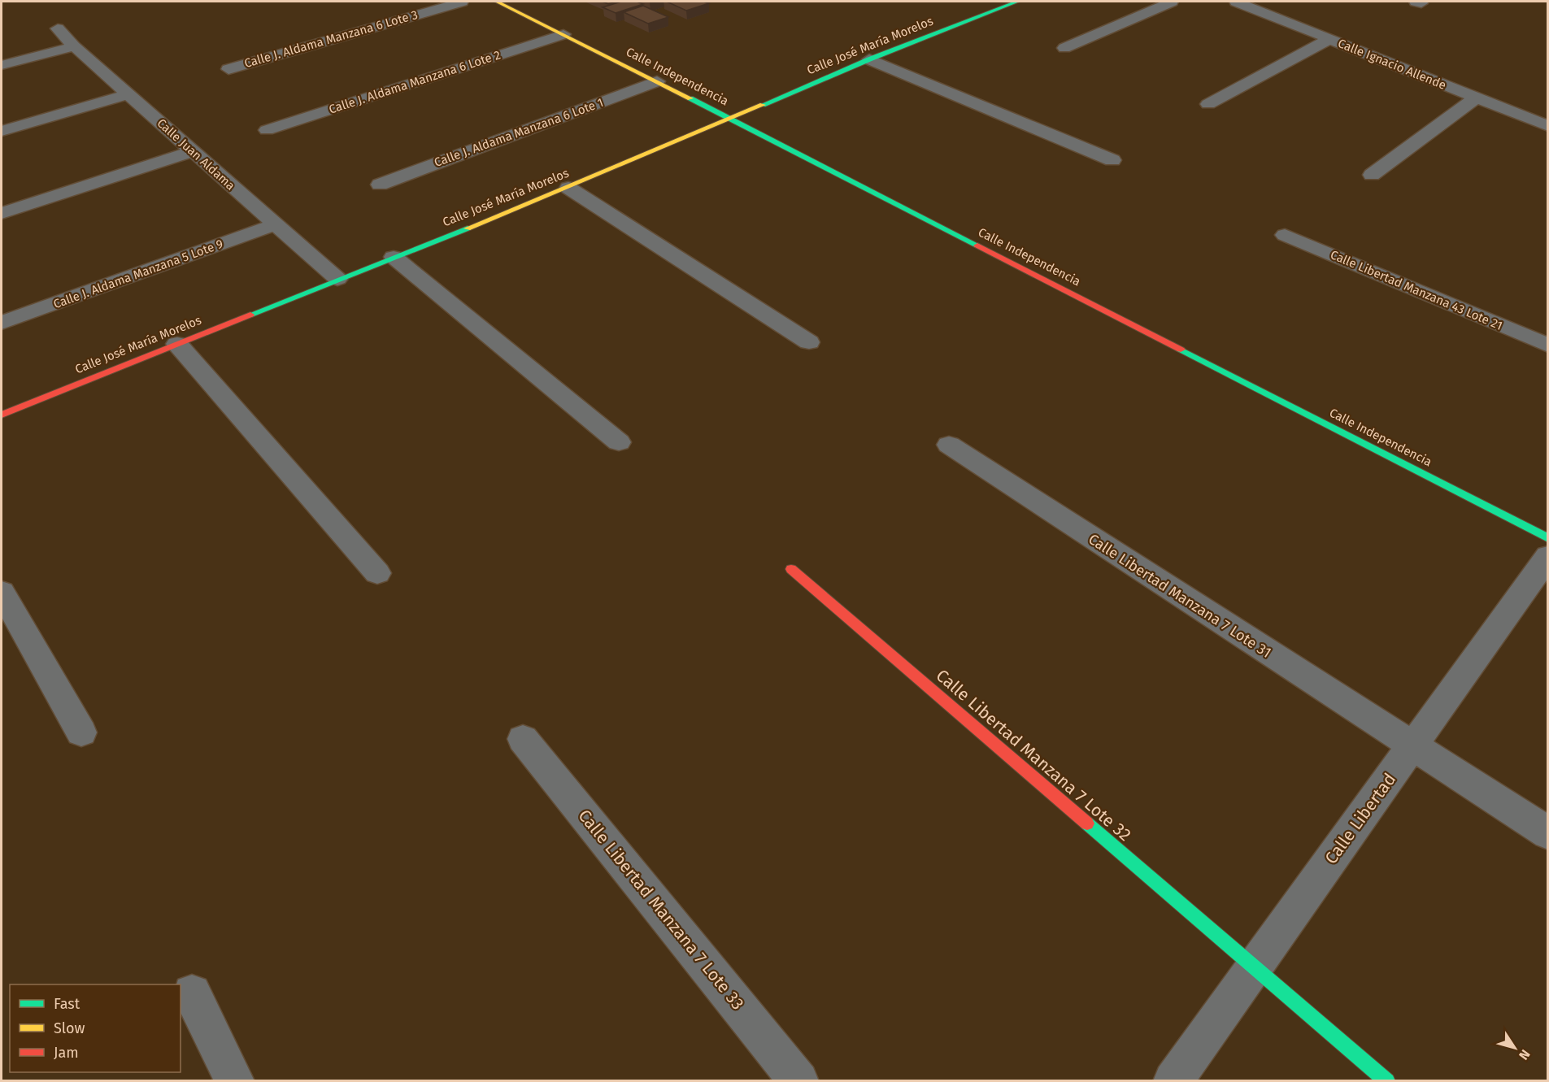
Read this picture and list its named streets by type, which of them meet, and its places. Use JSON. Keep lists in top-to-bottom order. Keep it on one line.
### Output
{"streets":{"street":["Calle J. Aldama Manzana 6 Lote 3","Calle José María Morelos","Calle Ignacio Allende","Calle Independencia","Calle J. Aldama Manzana 6 Lote 2","Calle J. Aldama Manzana 6 Lote 1","Calle Juan Aldama","Calle J. Aldama Manzana 5 Lote 9","Calle Libertad Manzana 43 Lote 21","Calle Libertad Manzana 7 Lote 31","Calle Libertad Manzana 7 Lote 32","Calle Libertad","Calle Libertad Manzana 7 Lote 33"]},"crossings":[["Calle José María Morelos","Calle Independencia"],["Calle José María Morelos","Calle Juan Aldama"],["Calle Independencia","Calle J. Aldama Manzana 6 Lote 2"],["Calle Independencia","Calle J. Aldama Manzana 6 Lote 1"],["Calle Juan Aldama","Calle J. Aldama Manzana 5 Lote 9"],["Calle Libertad Manzana 7 Lote 31","Calle Libertad"],["Calle Libertad Manzana 7 Lote 32","Calle Libertad"]],"legend":["Fast","Slow","Jam"],"north":"bottom right"}
